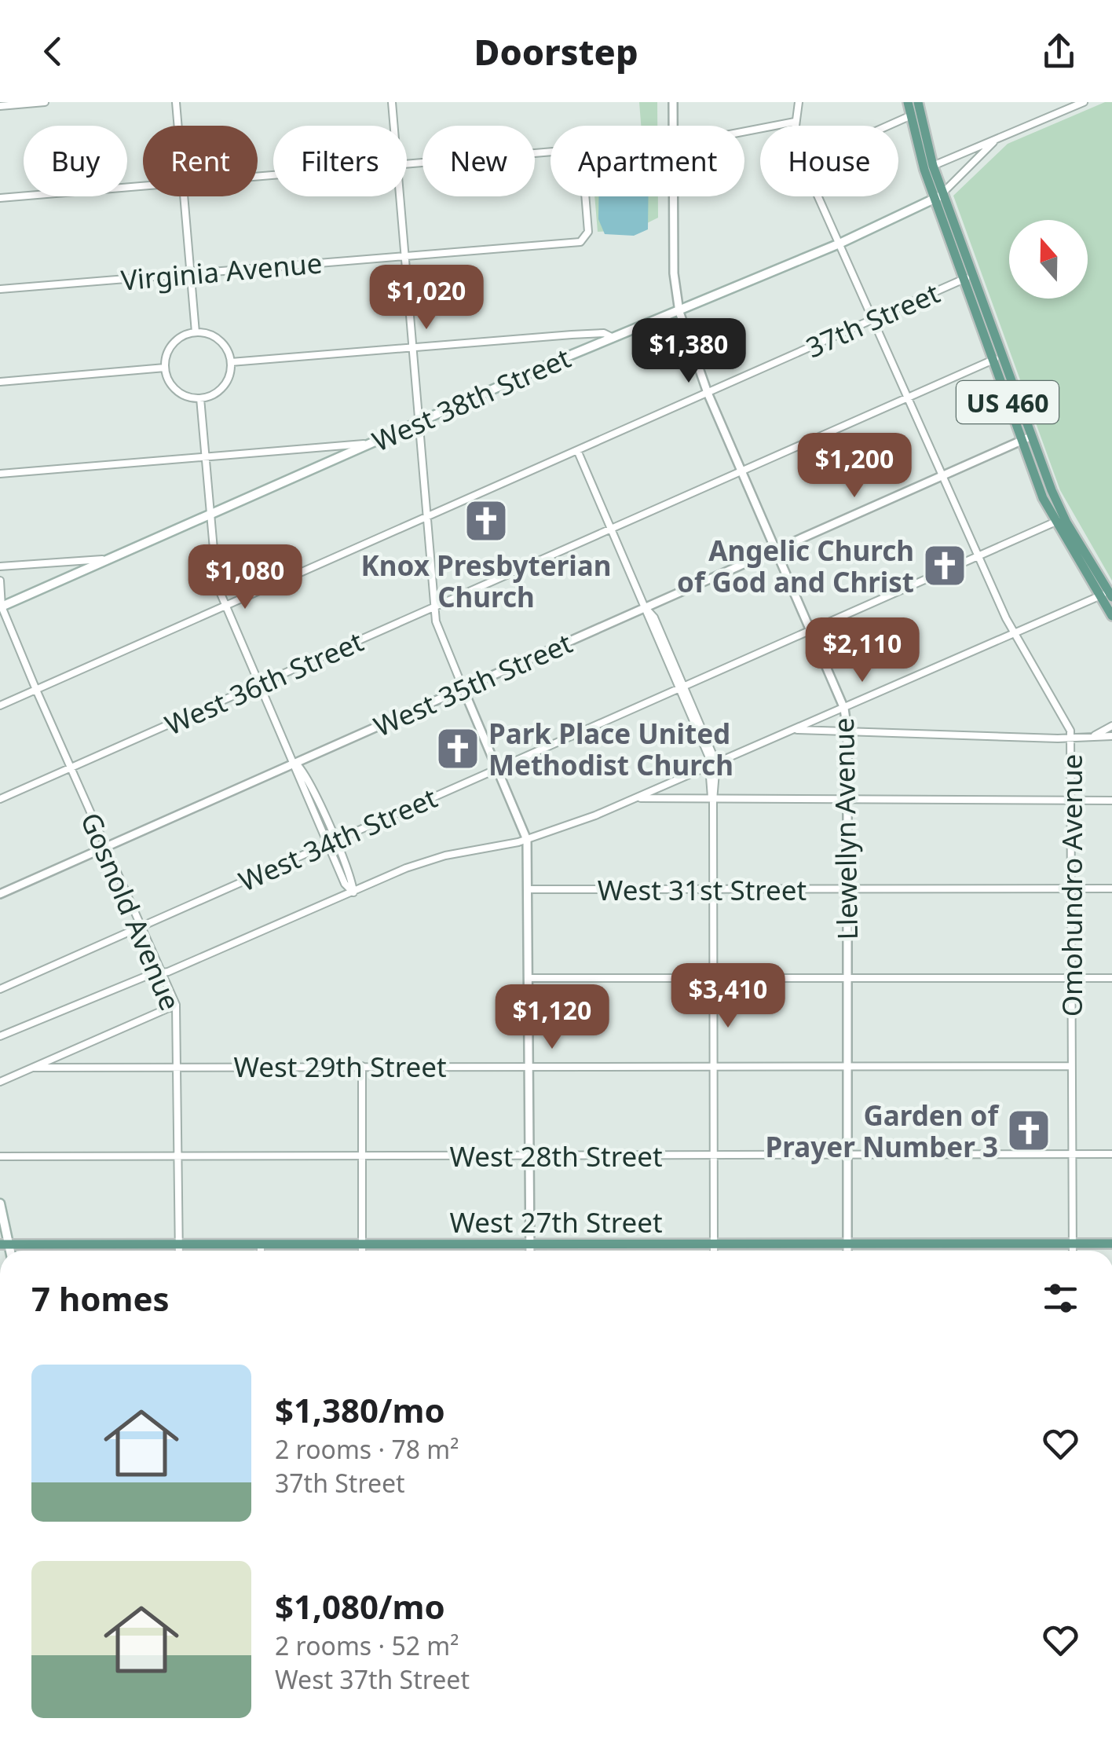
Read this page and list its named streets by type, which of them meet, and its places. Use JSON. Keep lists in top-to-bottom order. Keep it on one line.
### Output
{"streets":{"main road":["West 38th Street","US 460","West 27th Street"],"street":["Virginia Avenue","37th Street","West 36th Street","West 35th Street","Llewellyn Avenue","West 34th Street","Omohundro Avenue","West 31st Street","Gosnold Avenue","West 29th Street","West 28th Street"]},"crossings":[["37th Street","US 460"],["37th Street","Llewellyn Avenue"],["37th Street","Omohundro Avenue"],["37th Street","Gosnold Avenue"],["West 38th Street","US 460"],["West 38th Street","Llewellyn Avenue"],["West 38th Street","Omohundro Avenue"],["West 38th Street","Gosnold Avenue"],["US 460","West 36th Street"],["US 460","West 35th Street"],["US 460","West 34th Street"],["West 36th Street","Llewellyn Avenue"],["West 36th Street","Omohundro Avenue"],["West 36th Street","Gosnold Avenue"],["West 35th Street","Llewellyn Avenue"],["West 35th Street","Omohundro Avenue"],["West 35th Street","Gosnold Avenue"],["Llewellyn Avenue","West 34th Street"],["Llewellyn Avenue","West 31st Street"],["Llewellyn Avenue","West 29th Street"],["Llewellyn Avenue","West 28th Street"],["Llewellyn Avenue","West 27th Street"],["West 34th Street","Omohundro Avenue"],["West 34th Street","Gosnold Avenue"],["Omohundro Avenue","West 31st Street"],["Omohundro Avenue","West 29th Street"],["Omohundro Avenue","West 28th Street"],["Omohundro Avenue","West 27th Street"],["Gosnold Avenue","West 29th Street"],["Gosnold Avenue","West 28th Street"],["Gosnold Avenue","West 27th Street"]],"places":{"church":["Knox Presbyterian Church","Angelic Church of God and Christ","Park Place United Methodist Church","Garden of Prayer Number 3"]},"north":"top","page":{"header":"Doorstep","chip":["Buy","Rent","Filters","New","Apartment","House"],"price":["$1,020","$1,380","$1,200","$1,080","$2,110","$3,410","$1,120"],"heading":"7 homes","list":[{"name":"$1,380/mo","note":"2 rooms · 78 m² · 37th Street"},{"name":"$1,080/mo","note":"2 rooms · 52 m² · West 37th Street"}]}}
